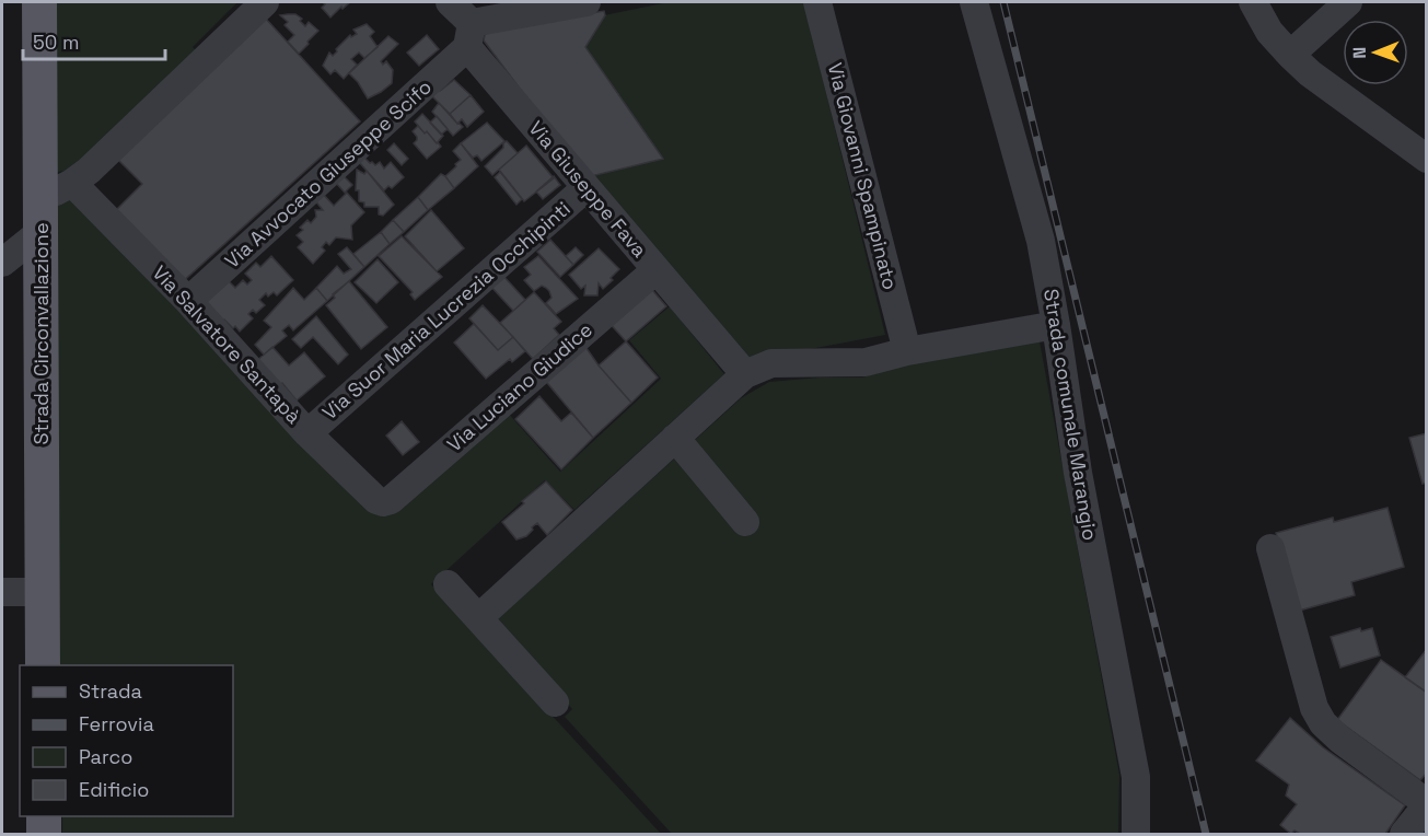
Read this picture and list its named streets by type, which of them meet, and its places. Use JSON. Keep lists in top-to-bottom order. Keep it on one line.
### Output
{"streets":{"main road":["Strada Circonvallazione"],"street":["Via Avvocato Giuseppe Scifo","Via Giovanni Spampinato","Via Giuseppe Fava","Via Suor Maria Lucrezia Occhipinti","Via Salvatore Santapà","Via Luciano Giudice","Strada comunale Marangio"]},"crossings":[["Via Avvocato Giuseppe Scifo","Via Giuseppe Fava"],["Via Avvocato Giuseppe Scifo","Via Salvatore Santapà"],["Via Giuseppe Fava","Via Suor Maria Lucrezia Occhipinti"],["Via Giuseppe Fava","Via Luciano Giudice"],["Via Suor Maria Lucrezia Occhipinti","Via Salvatore Santapà"],["Via Salvatore Santapà","Via Luciano Giudice"]],"legend":["Strada","Ferrovia","Parco","Edificio"],"scale_bar":"50 m","north":"left"}
